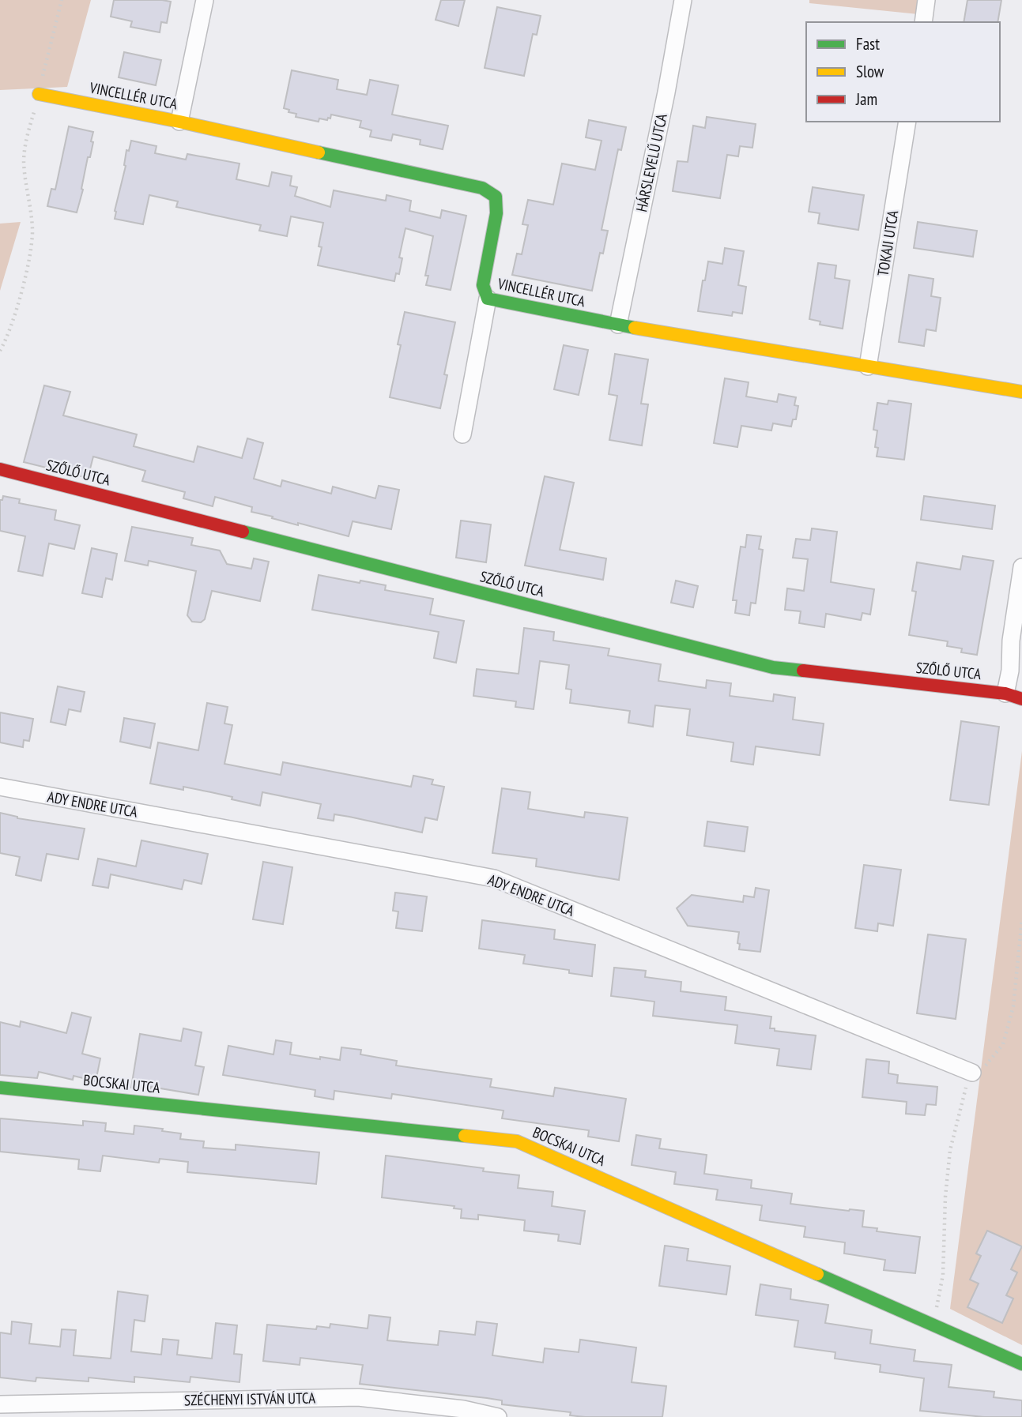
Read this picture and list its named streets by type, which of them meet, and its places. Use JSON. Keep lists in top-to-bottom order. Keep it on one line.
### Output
{"streets":{"street":["VINCELLÉR UTCA","HÁRSLEVELŰ UTCA","TOKAJI UTCA","SZŐLŐ UTCA","ADY ENDRE UTCA","BOCSKAI UTCA","SZÉCHENYI ISTVÁN UTCA"]},"crossings":[["VINCELLÉR UTCA","HÁRSLEVELŰ UTCA"],["VINCELLÉR UTCA","TOKAJI UTCA"]],"legend":["Fast","Slow","Jam"]}
